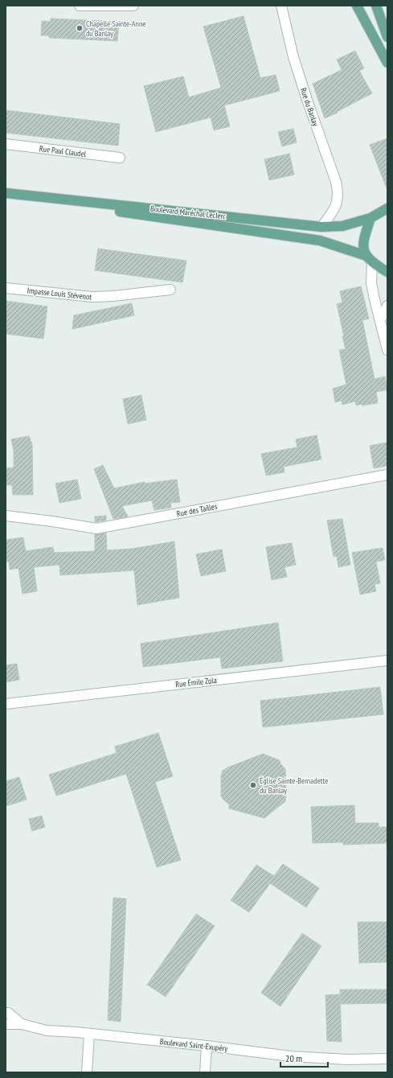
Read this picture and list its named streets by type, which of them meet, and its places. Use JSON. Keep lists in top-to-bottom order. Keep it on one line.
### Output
{"streets":{"main road":["Boulevard Maréchal Leclerc"],"street":["Rue du Banlay","Rue Paul Claudel","Impasse Louis Stévenot","Rue des Tailles","Rue Émile Zola","Boulevard Saint-Exupéry"]},"crossings":[["Rue du Banlay","Boulevard Maréchal Leclerc"]],"places":["Chapelle Sainte-Anne du Banlay","Église Sainte-Bernadette du Banlay"],"scale_bar":"20 m"}
